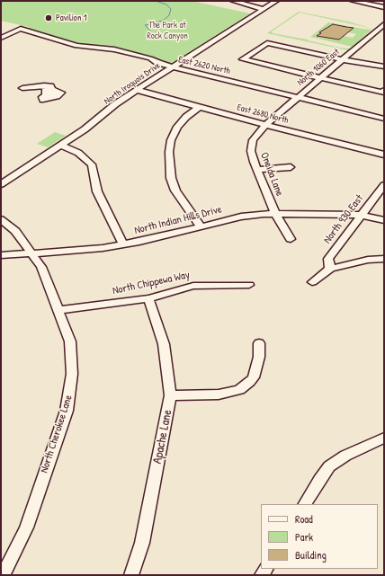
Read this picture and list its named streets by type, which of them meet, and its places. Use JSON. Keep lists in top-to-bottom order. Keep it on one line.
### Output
{"streets":{"street":["East 2620 North","North 1060 East","North Iroquois Drive","East 2680 North","Oneida Lane","North 930 East","North Indian Hills Drive","North Chippewa Way","North Cherokee Lane","Apache Lane"]},"crossings":[["East 2620 North","North 1060 East"],["East 2620 North","North Iroquois Drive"],["North 1060 East","East 2680 North"],["North 1060 East","Oneida Lane"],["North Iroquois Drive","East 2680 North"],["East 2680 North","Oneida Lane"],["Oneida Lane","North Indian Hills Drive"],["North 930 East","North Indian Hills Drive"],["North Indian Hills Drive","North Cherokee Lane"],["North Chippewa Way","North Cherokee Lane"],["North Chippewa Way","Apache Lane"]],"parks":["The Park at Rock Canyon"],"places":["Pavilion 1"],"legend":["Road","Park","Building"]}
